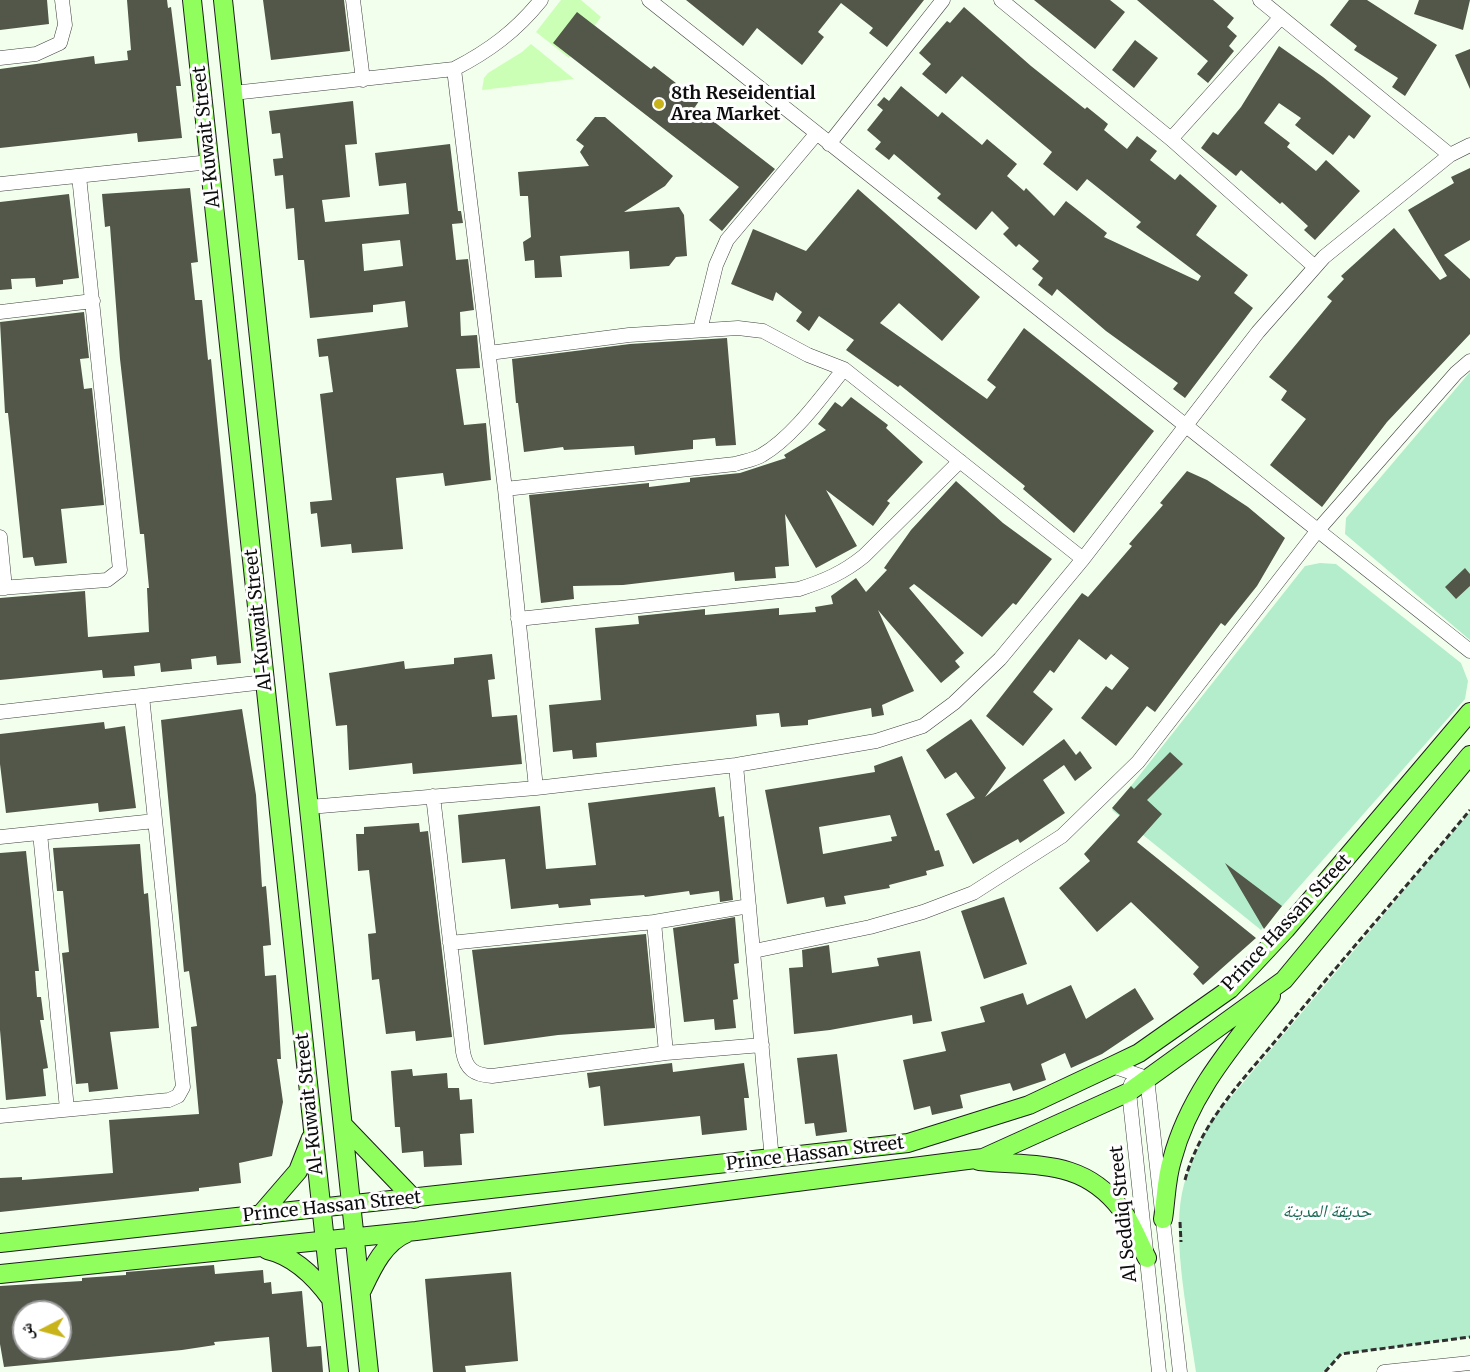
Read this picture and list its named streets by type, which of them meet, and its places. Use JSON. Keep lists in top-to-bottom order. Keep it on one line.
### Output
{"streets":{"main road":["Al-Kuwait Street","Prince Hassan Street"],"street":["Al Seddiq Street"]},"crossings":[["Al-Kuwait Street","Prince Hassan Street"],["Prince Hassan Street","Al Seddiq Street"]],"parks":["حديقة المدينة"],"places":["8th Reseidential Area Market"],"north":"left"}
